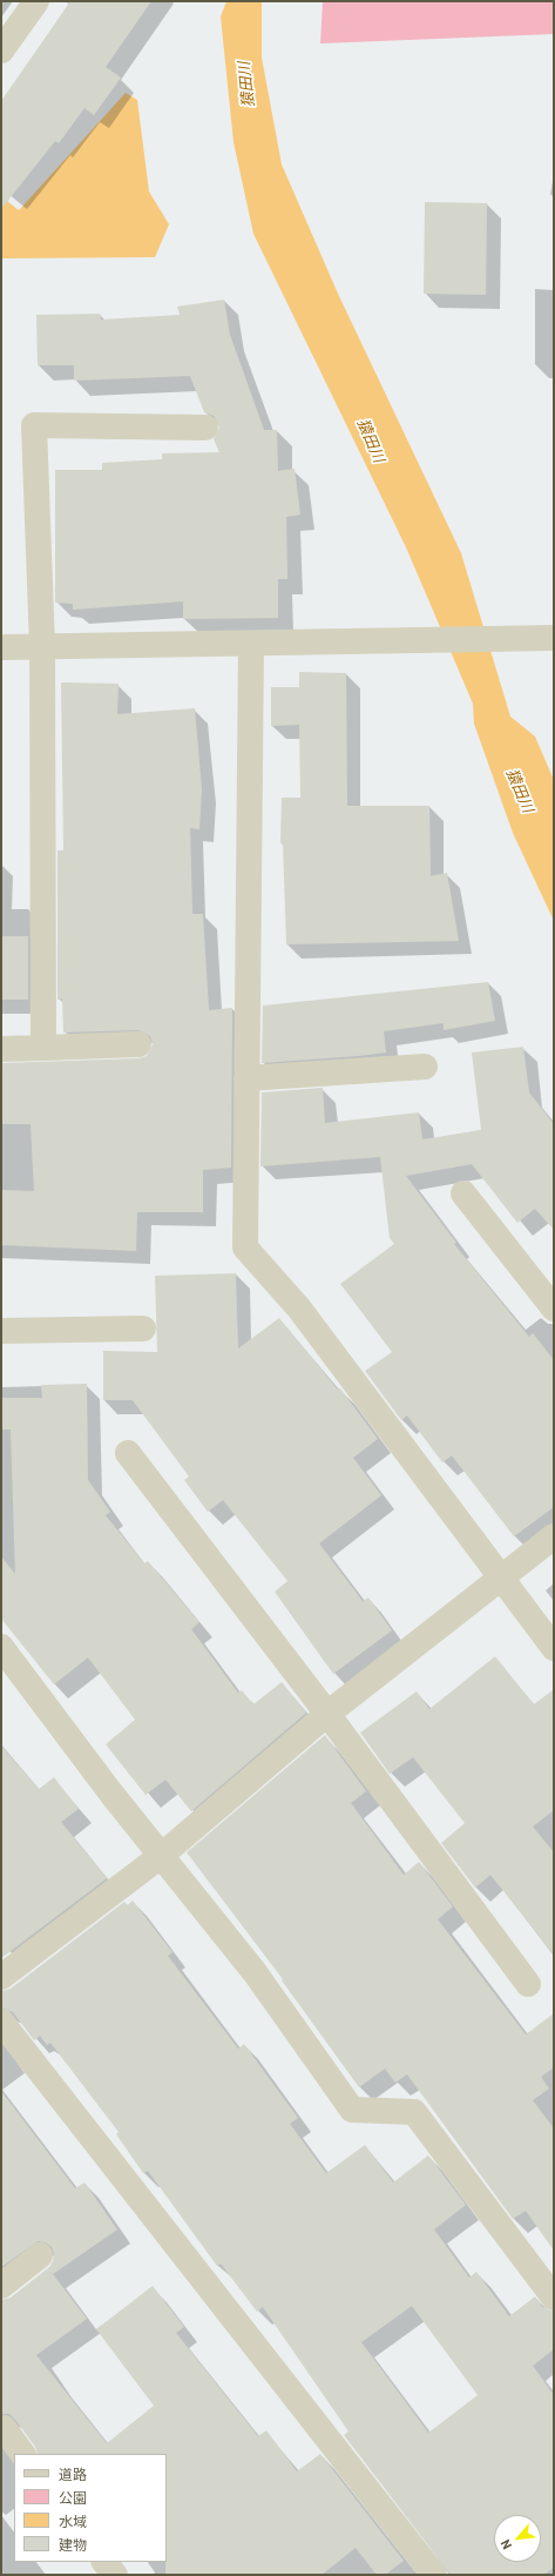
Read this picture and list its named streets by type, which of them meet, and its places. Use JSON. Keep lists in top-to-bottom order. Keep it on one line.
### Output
{"water":["猿田川"],"legend":["道路","公園","水域","建物"],"north":"bottom left"}
